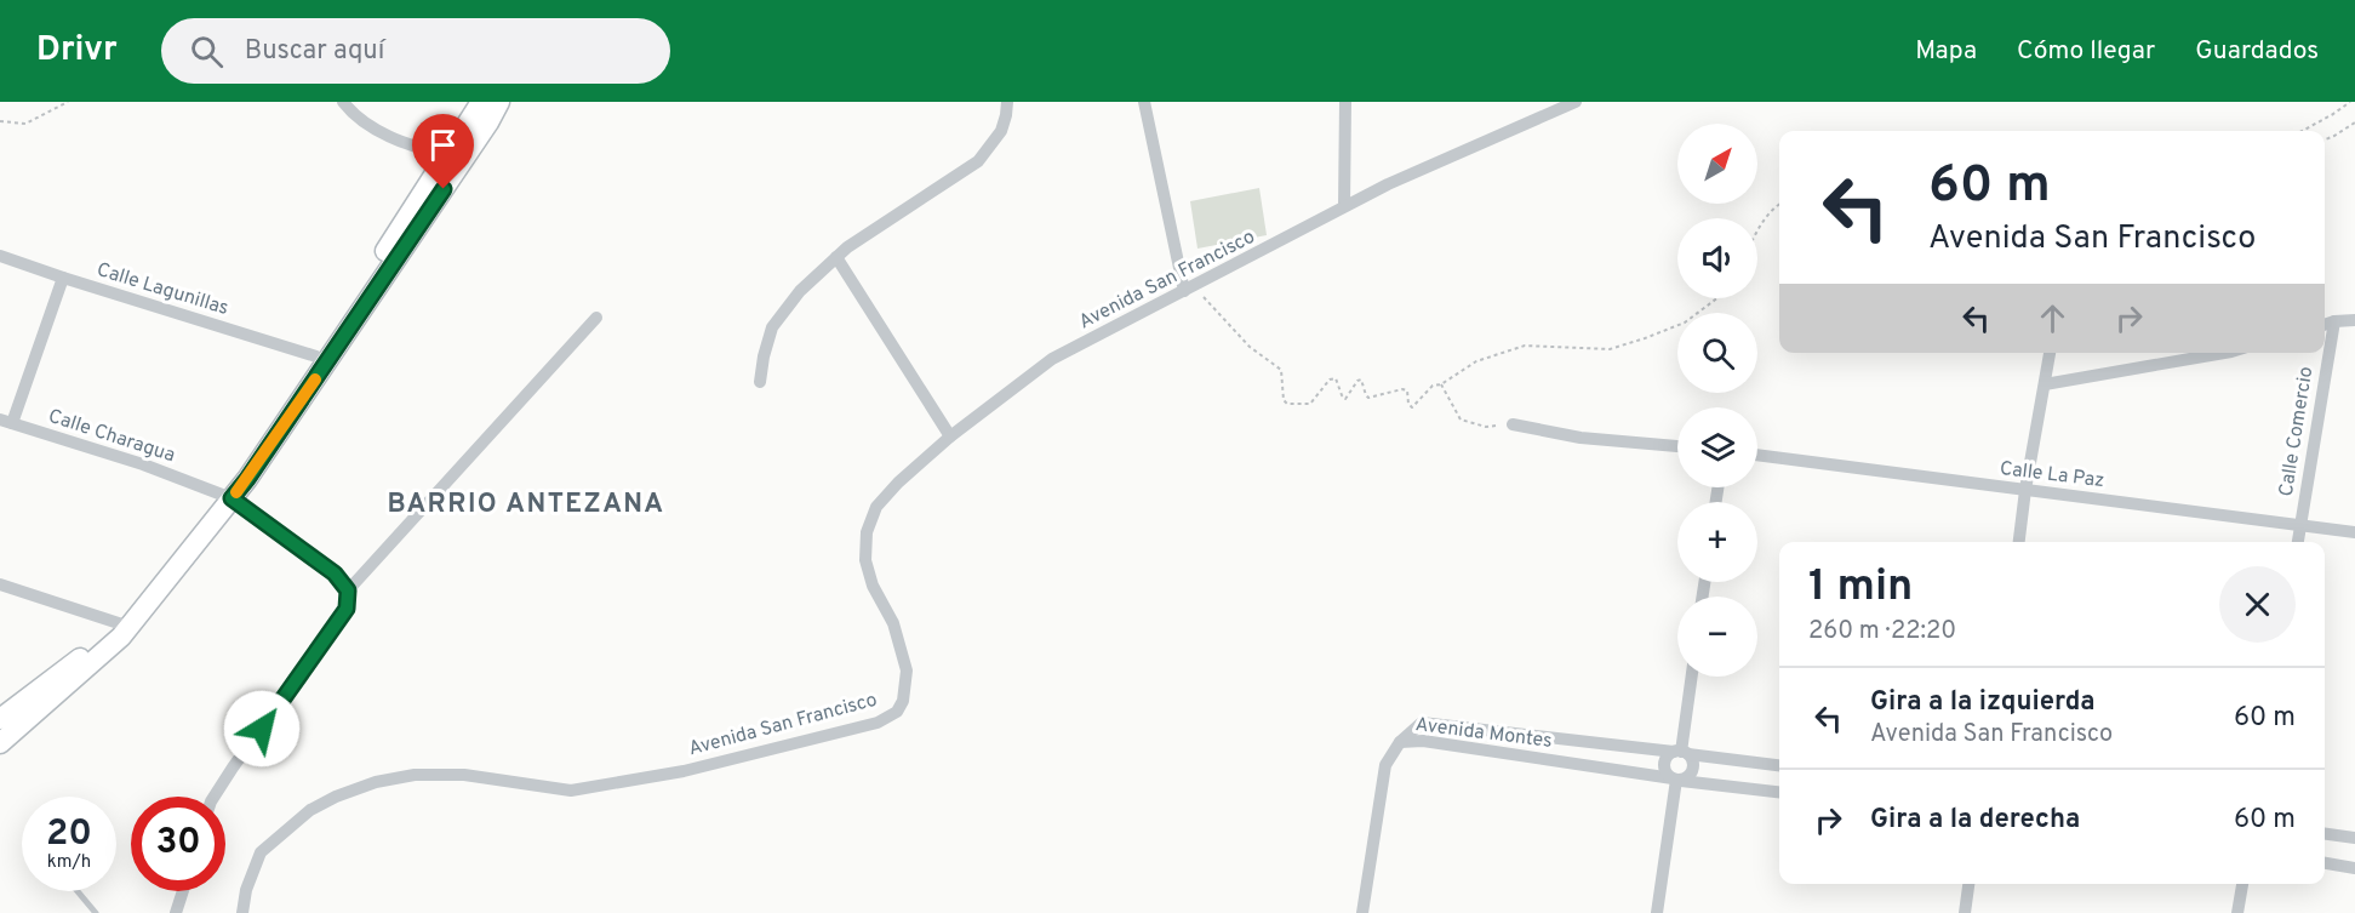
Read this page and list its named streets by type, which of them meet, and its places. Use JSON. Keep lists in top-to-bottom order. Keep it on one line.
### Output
{"streets":{"street":["Avenida San Francisco","Calle Lagunillas","Calle Comercio","Calle Charagua","Calle La Paz","Avenida Montes"]},"crossings":[["Calle Comercio","Calle La Paz"]],"districts":["BARRIO ANTEZANA"],"north":"top right","page":{"header":"Drivr","search":"Buscar aquí","nav":["Mapa","Cómo llegar","Guardados"],"map_buttons":["+","−"],"turn":["60 m","Avenida San Francisco"],"heading":["1 min","260 m · 22:20"],"list":[{"name":"Gira a la izquierda","note":"Avenida San Francisco","value":"60 m"},{"name":"Gira a la derecha","value":"60 m"}],"speed":"20 km/h","limit":"30"}}
